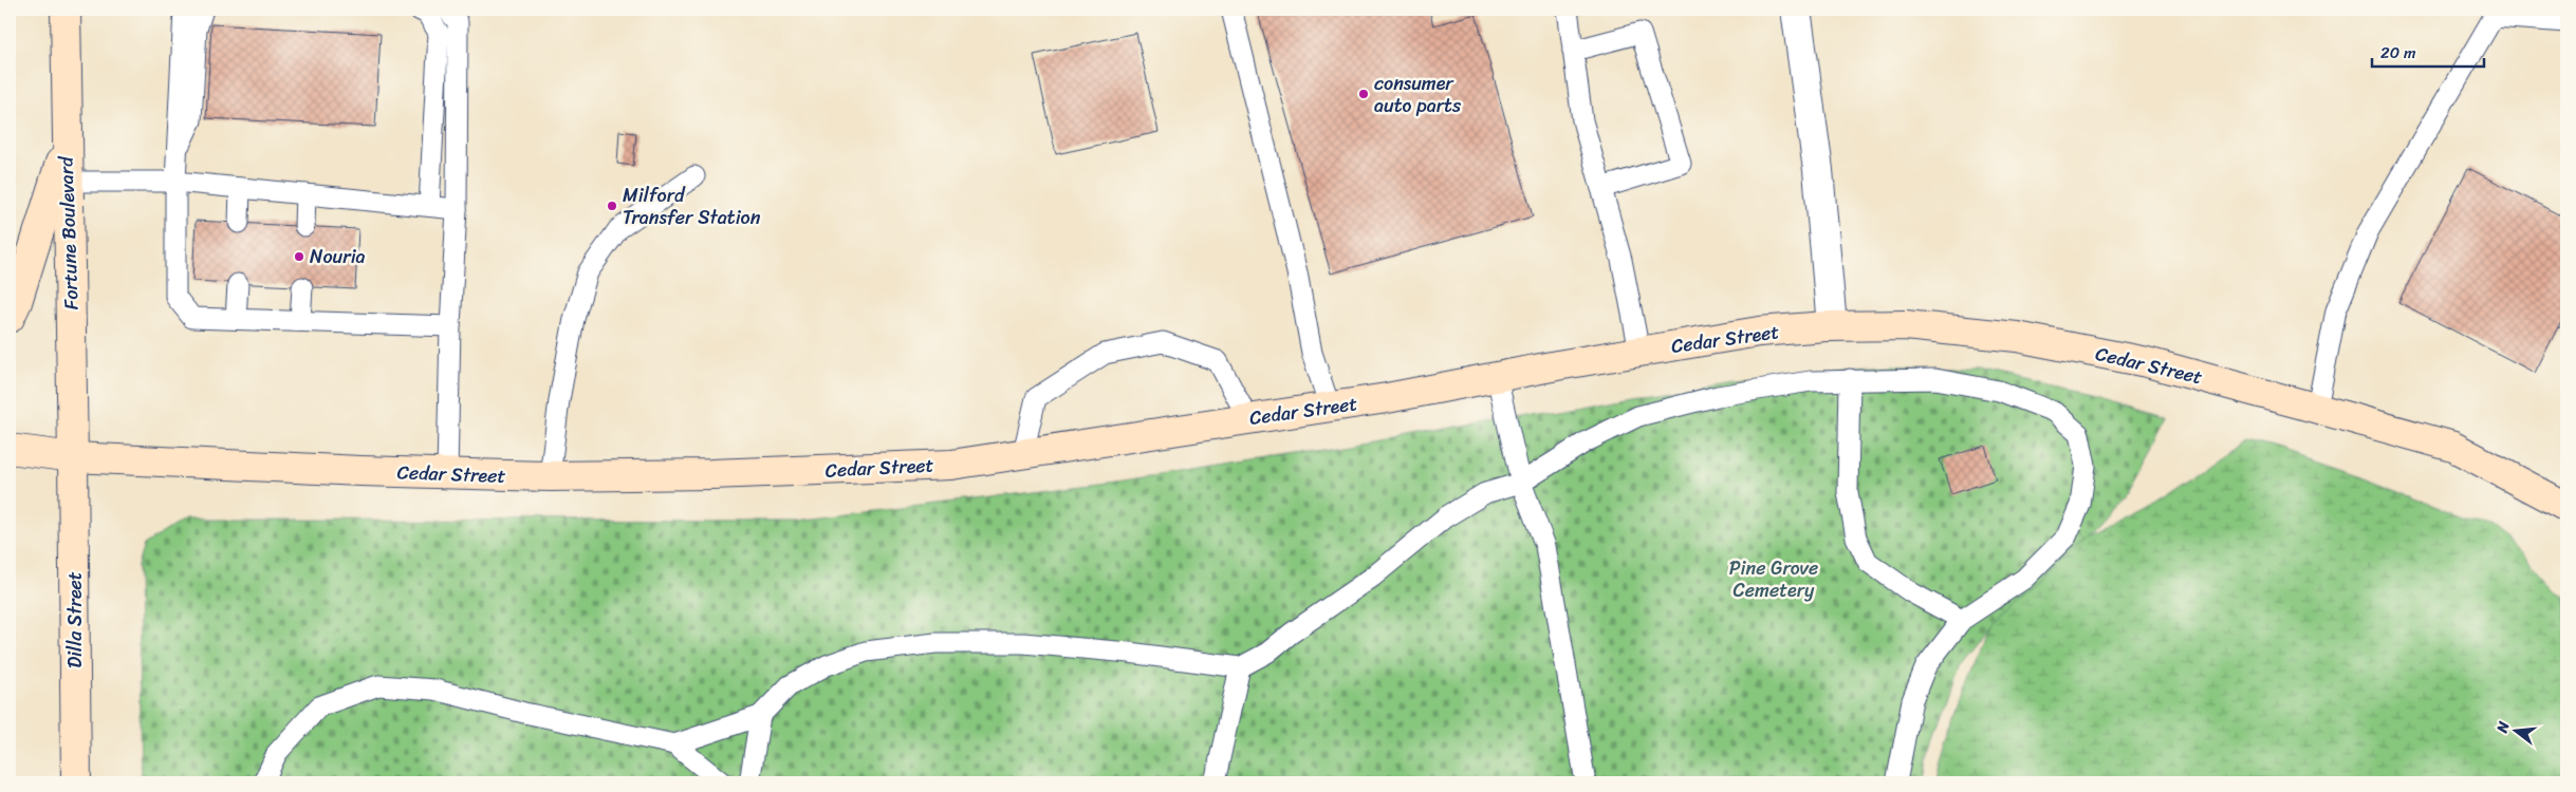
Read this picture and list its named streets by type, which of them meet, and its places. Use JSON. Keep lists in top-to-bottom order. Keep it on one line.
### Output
{"streets":{"main road":["Fortune Boulevard","Cedar Street","Dilla Street"]},"crossings":[["Fortune Boulevard","Cedar Street"],["Fortune Boulevard","Dilla Street"],["Cedar Street","Dilla Street"]],"parks":["Pine Grove Cemetery"],"places":["consumer auto parts","Milford Transfer Station","Nouria"],"scale_bar":"20 m","north":"left"}
